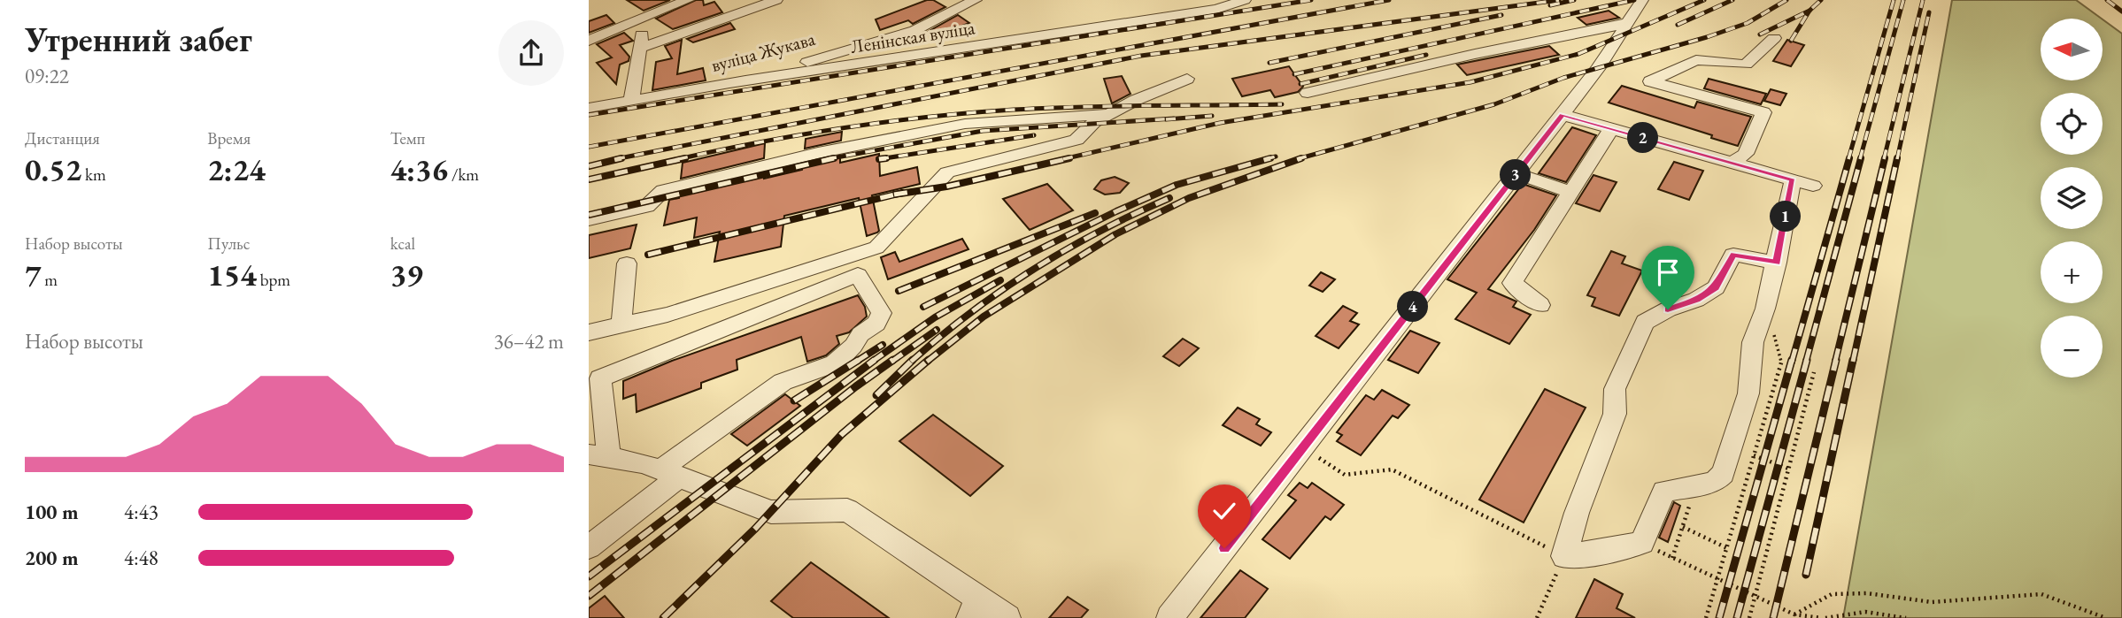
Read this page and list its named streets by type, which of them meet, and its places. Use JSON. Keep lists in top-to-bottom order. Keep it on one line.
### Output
{"streets":{"street":["Ленінская вуліца","вуліца Жукава"]},"crossings":[["Ленінская вуліца","вуліца Жукава"]],"north":"left","page":{"heading":["Утренний забег","09:22"],"map_buttons":["+","−"],"stats":[["Дистанция","0.52 km"],["Время","2:24"],["Темп","4:36 /km"],["Набор высоты","7 m"],["Пульс","154 bpm"],["kcal","39"]],"pins":["2","3","1","4"],"chart":["Набор высоты","36–42 m"],"list":[{"name":"100 m","note":"4:43"},{"name":"200 m","note":"4:48"}]}}
